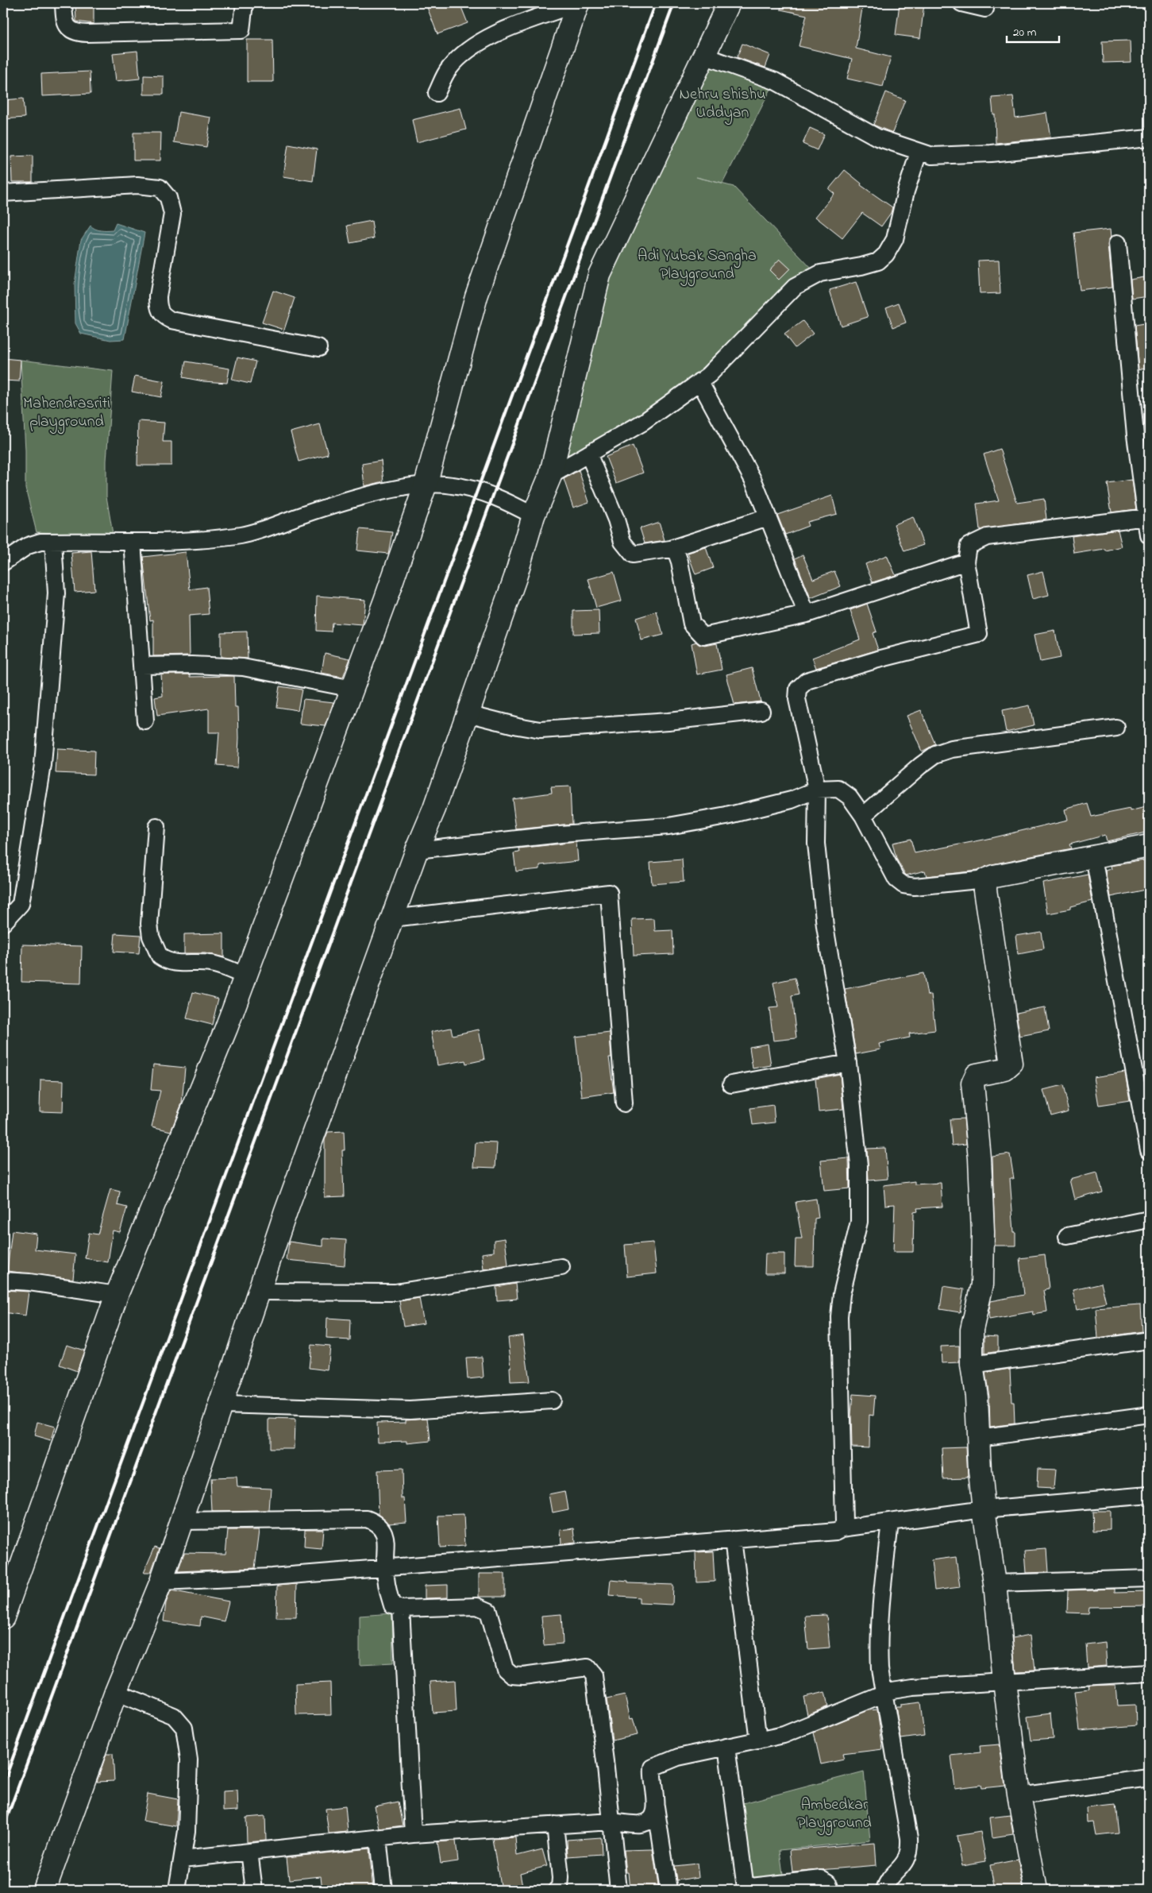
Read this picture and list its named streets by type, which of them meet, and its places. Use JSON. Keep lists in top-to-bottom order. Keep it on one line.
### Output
{"parks":["Nehru shishu Uddyan","Adi Yubak Sangha Playground","Mahendrasriti playground","Ambedkar Playground"],"scale_bar":"20 m"}
